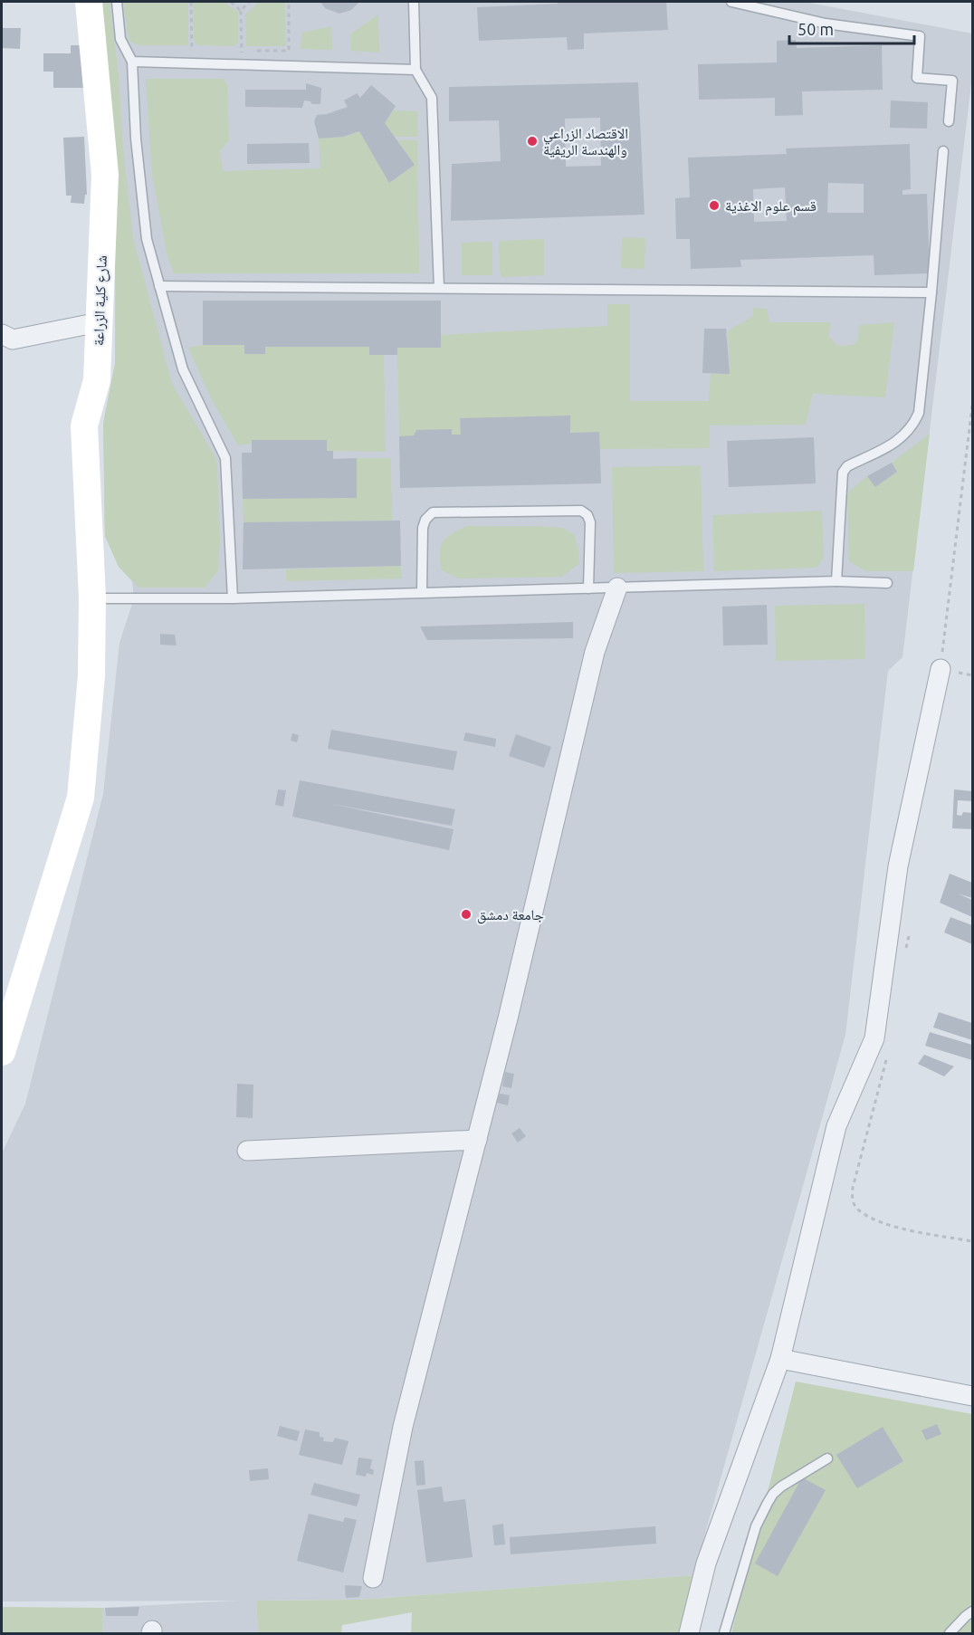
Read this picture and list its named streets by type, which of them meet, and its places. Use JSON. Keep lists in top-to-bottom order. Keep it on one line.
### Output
{"streets":{"street":["شارع كلية الزراعة"]},"places":["الاقتصاد الزراعي والهندسة الريفية","قسم علوم الاغذية","جامعة دمشق"],"scale_bar":"50 m"}
